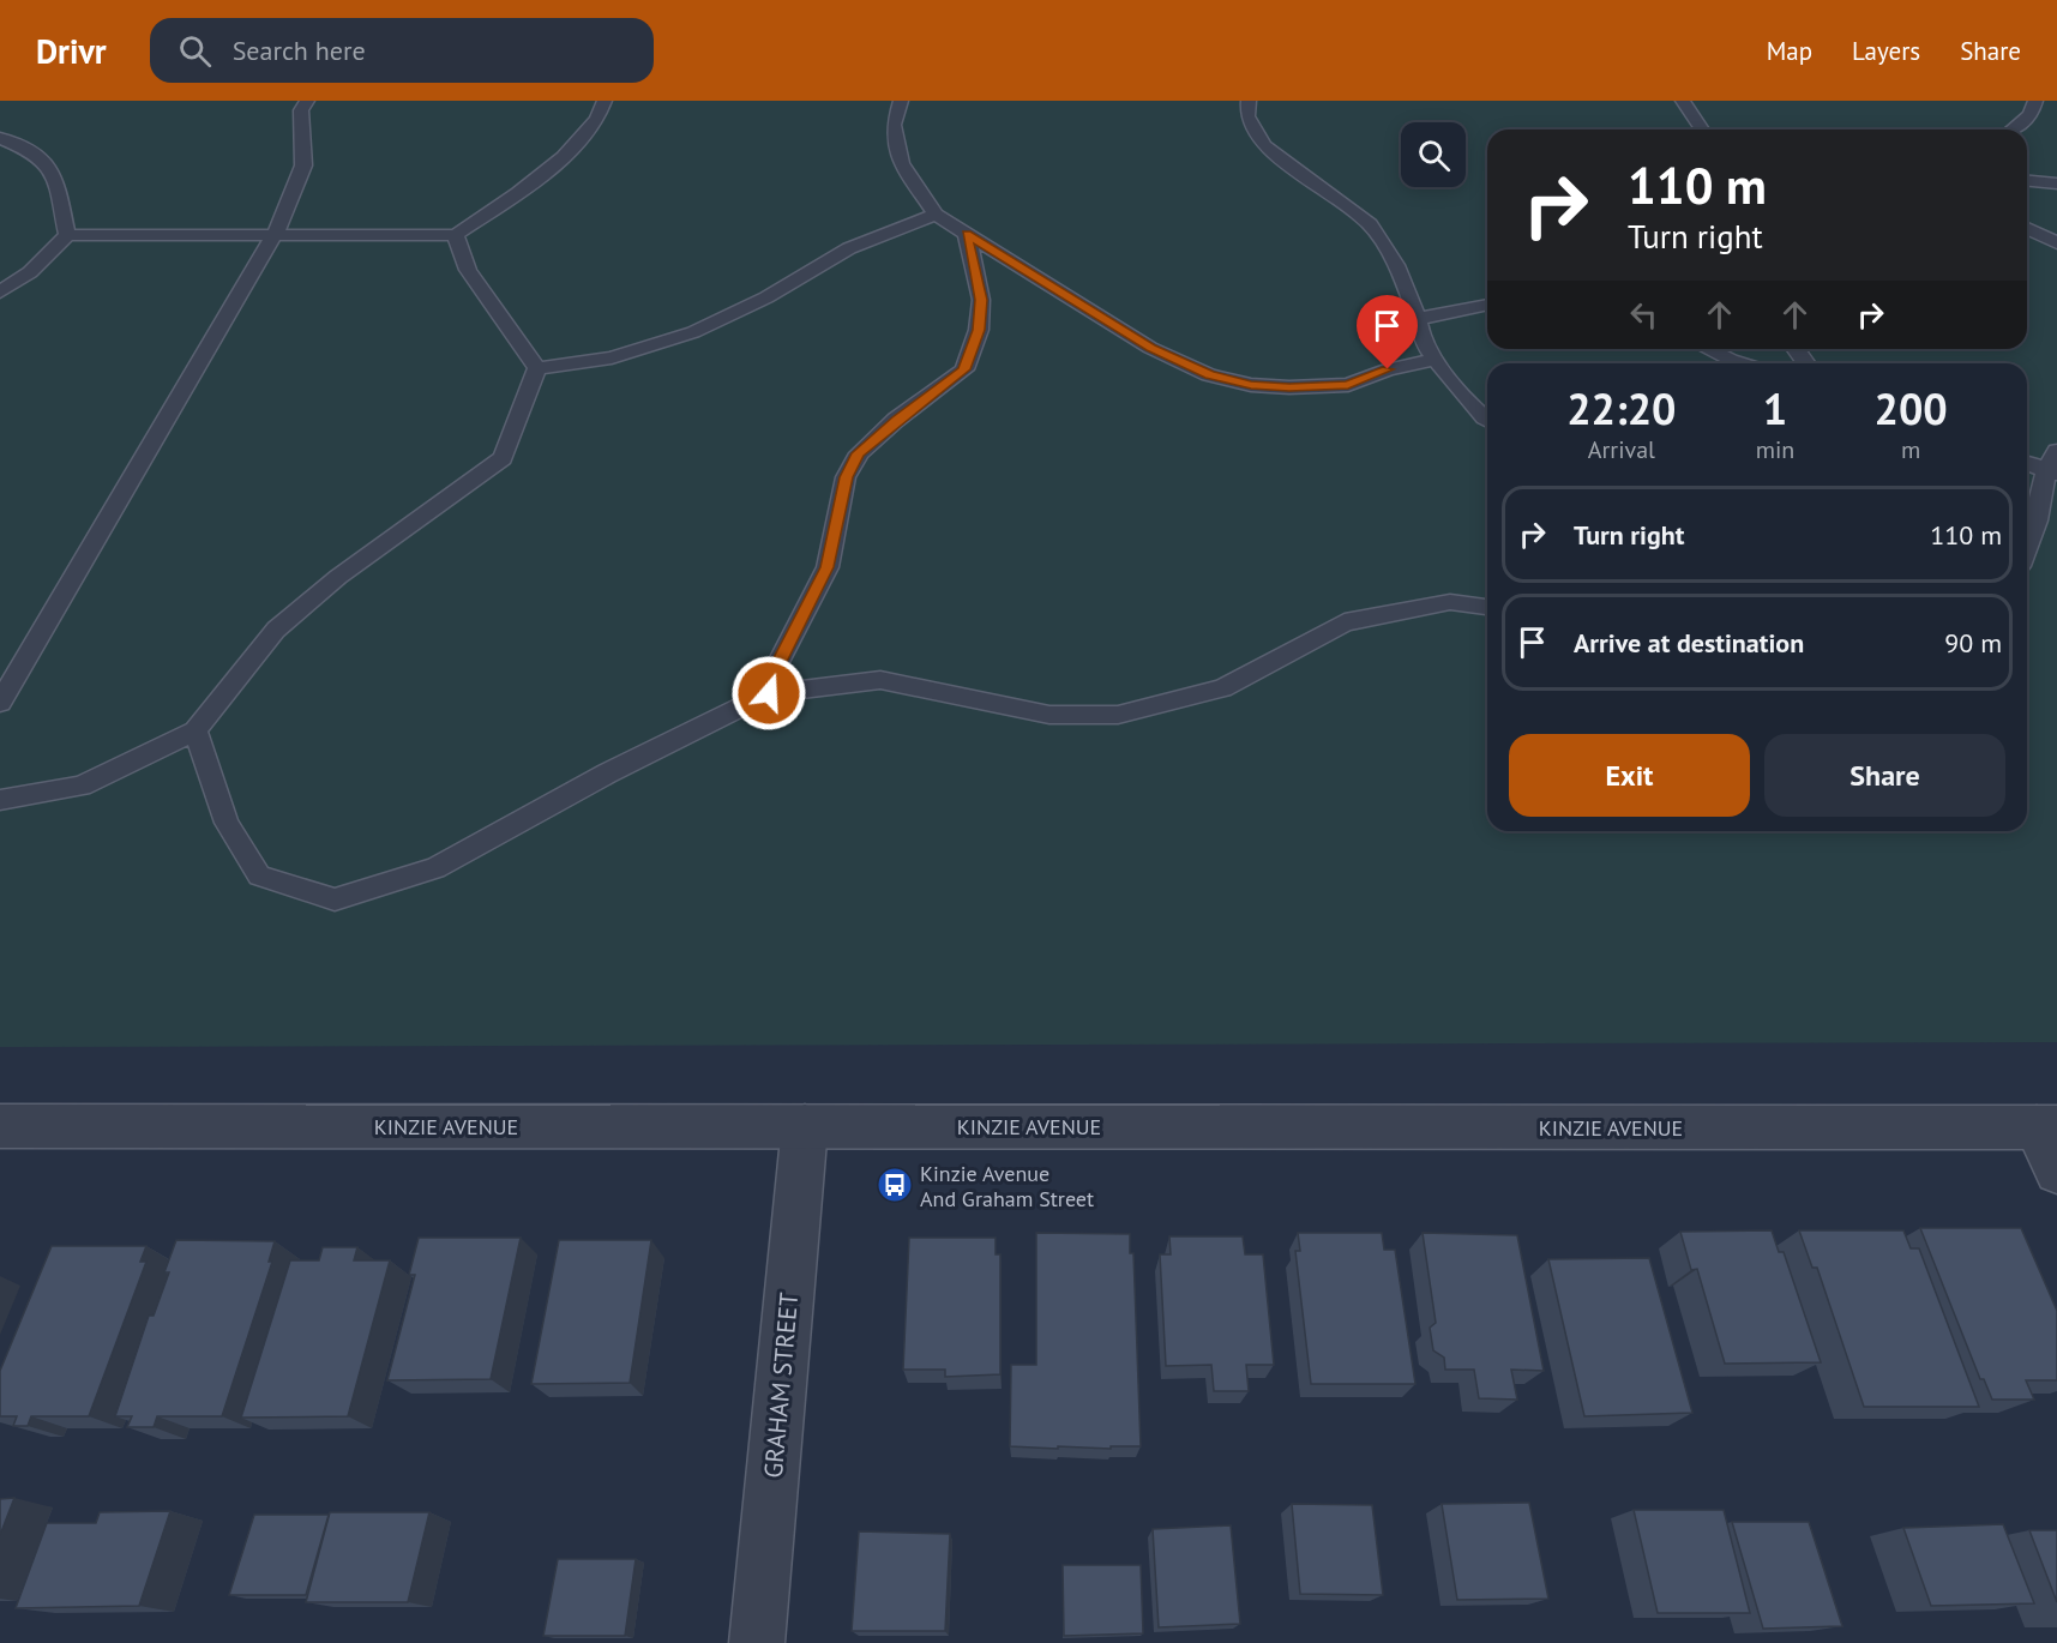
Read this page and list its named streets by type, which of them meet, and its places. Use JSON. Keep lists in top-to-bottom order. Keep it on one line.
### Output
{"streets":{"street":["KINZIE AVENUE","GRAHAM STREET"]},"crossings":[["KINZIE AVENUE","GRAHAM STREET"]],"places":{"bus stop":["Kinzie Avenue And Graham Street"]},"page":{"header":"Drivr","search":"Search here","nav":["Map","Layers","Share"],"turn":["110 m","Turn right"],"eta":["22:20","Arrival","1","min","200","m"],"list":[{"name":"Turn right","value":"110 m"},{"name":"Arrive at destination","value":"90 m"}],"buttons":["Exit","Share"]}}
